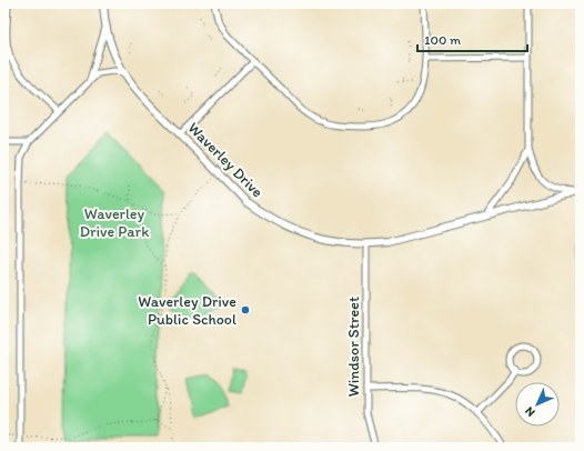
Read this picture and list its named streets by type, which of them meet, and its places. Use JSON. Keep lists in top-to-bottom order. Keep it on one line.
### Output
{"streets":{"street":["Waverley Drive","Windsor Street"]},"crossings":[["Waverley Drive","Windsor Street"]],"parks":["Waverley Drive Park"],"places":["Waverley Drive Public School"],"scale_bar":"100 m","north":"bottom left"}
